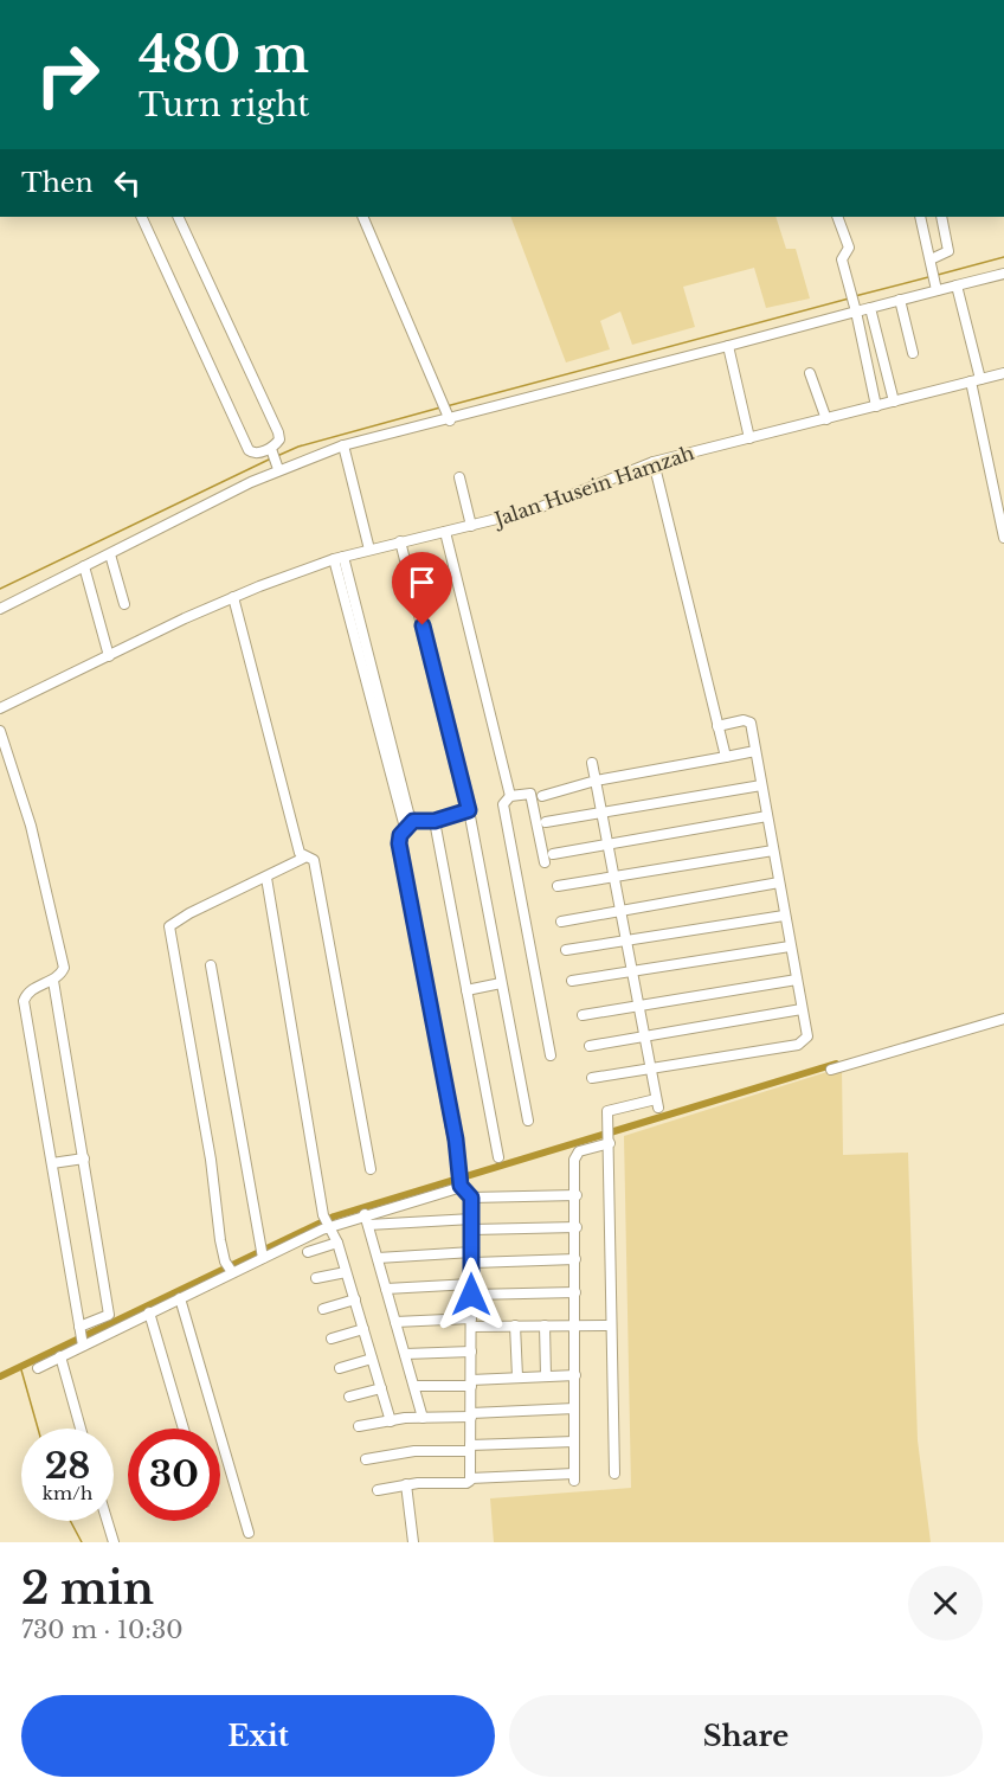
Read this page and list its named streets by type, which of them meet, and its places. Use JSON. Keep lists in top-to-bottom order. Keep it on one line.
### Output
{"streets":{"street":["Jalan Husein Hamzah"]},"page":{"turn":["480 m","Turn right"],"then":"Then","speed":"28 km/h","limit":"30","heading":["2 min","730 m · 10:30"],"buttons":["Exit","Share"]}}
